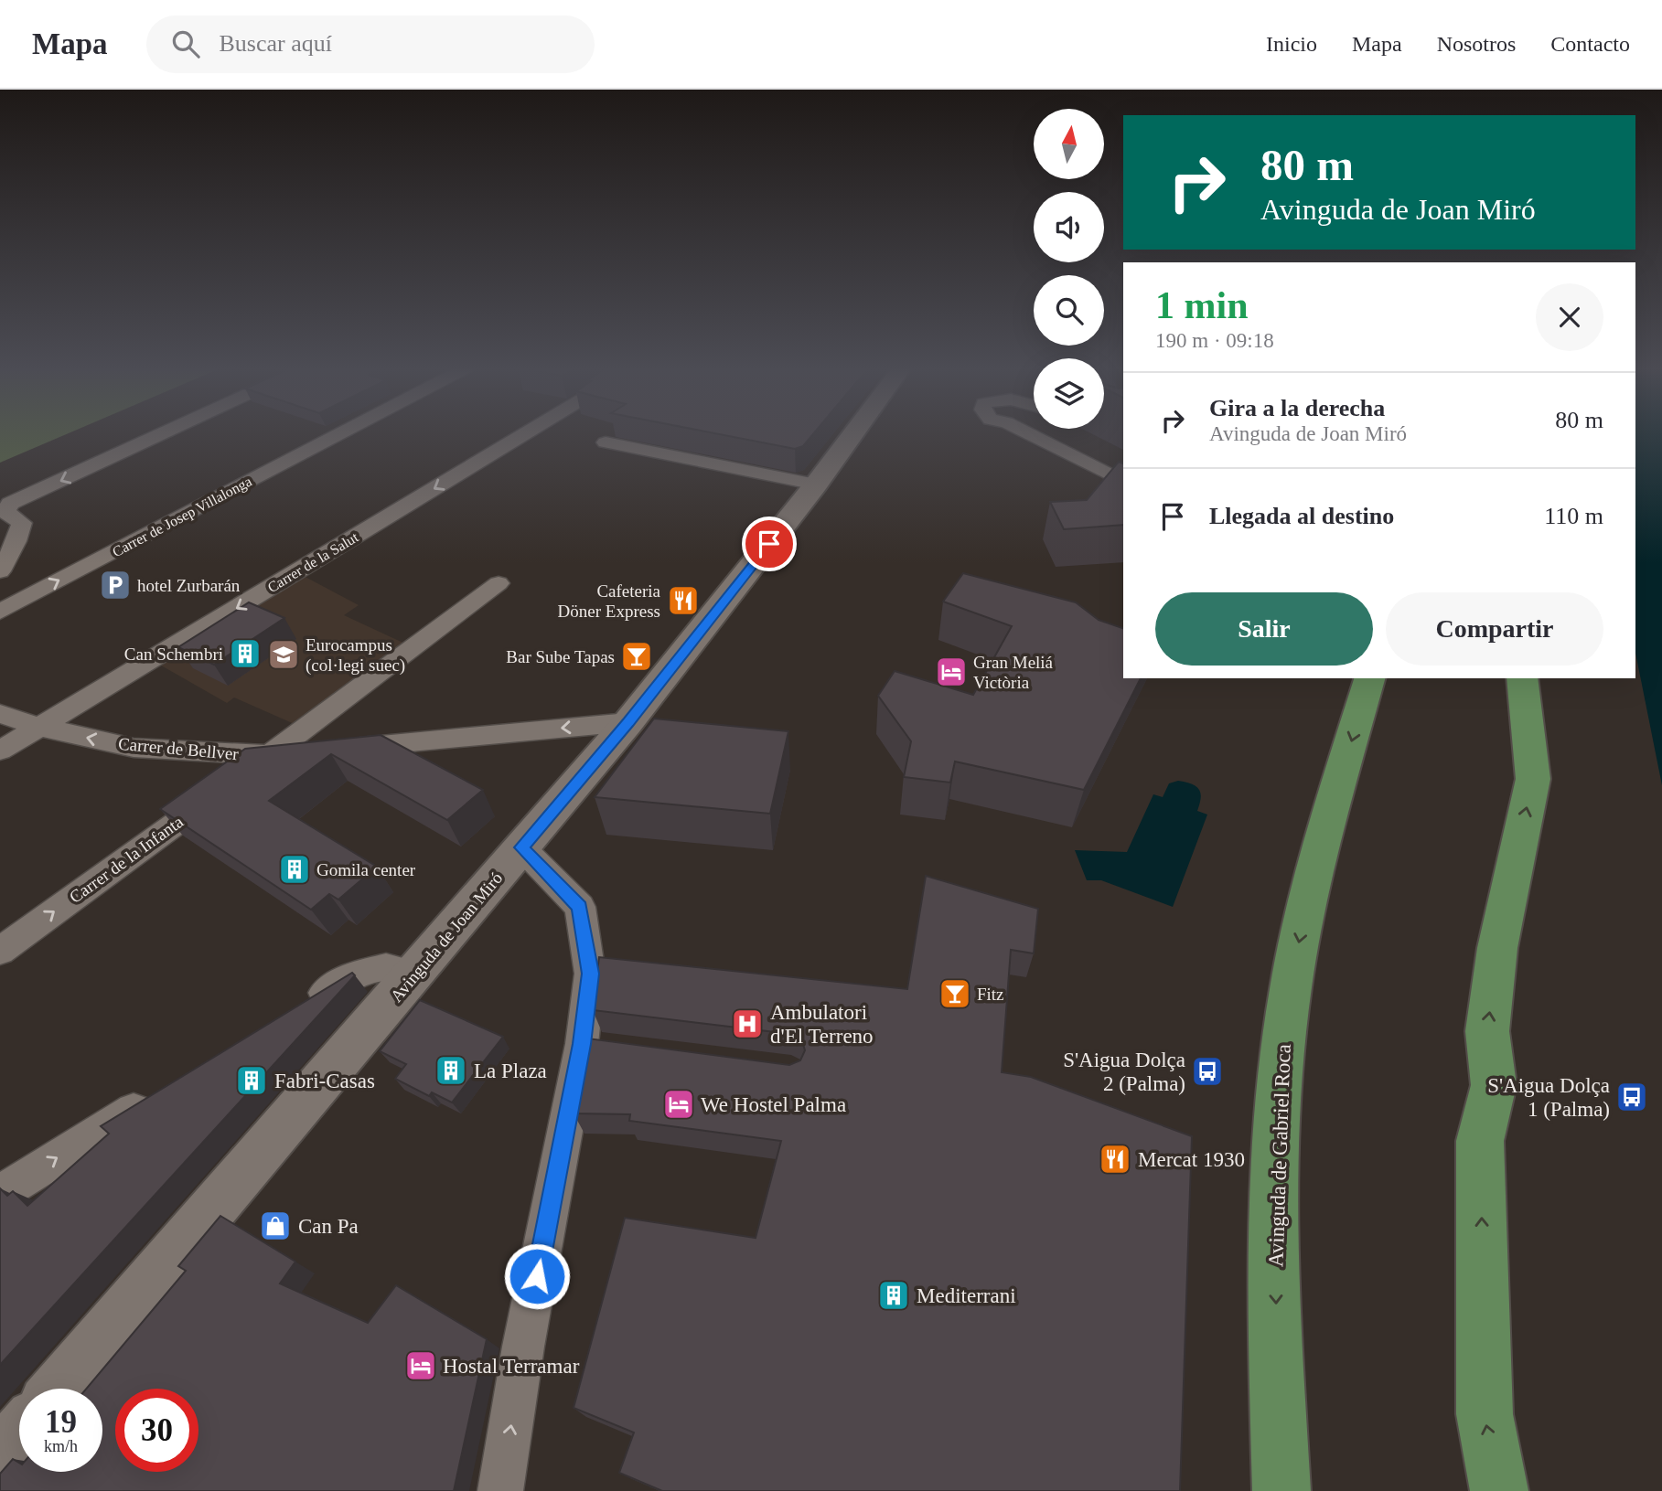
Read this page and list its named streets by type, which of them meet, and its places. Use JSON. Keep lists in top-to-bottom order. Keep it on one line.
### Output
{"streets":{"highway":["Avinguda de Gabriel Roca"],"street":["Carrer de Josep Villalonga","Carrer de la Salut","Carrer de Bellver","Carrer de la Infanta","Avinguda de Joan Miró"]},"crossings":[["Carrer de la Salut","Carrer de Bellver"],["Carrer de Bellver","Carrer de la Infanta"],["Carrer de Bellver","Avinguda de Joan Miró"]],"one_way":["Carrer de Josep Villalonga","Carrer de la Salut","Carrer de Bellver","Carrer de la Infanta"],"places":{"parking":["hotel Zurbarán"],"restaurant":["Cafeteria Döner Express","Mercat 1930"],"building":["Can Schembri","Gomila center","La Plaza","Fabri-Casas","Mediterrani"],"school or university":["Eurocampus (col·legi suec)"],"bar":["Bar Sube Tapas","Fitz"],"hotel":["Gran Meliá Victòria","We Hostel Palma","Hostal Terramar"],"hospital":["Ambulatori d'El Terreno"],"bus stop":["S'Aigua Dolça 2 (Palma)","S'Aigua Dolça 1 (Palma)"],"shop":["Can Pa"]},"north":"top","page":{"header":"Mapa","search":"Buscar aquí","nav":["Inicio","Mapa","Nosotros","Contacto"],"turn":["80 m","Avinguda de Joan Miró"],"heading":["1 min","190 m · 09:18"],"list":[{"name":"Gira a la derecha","note":"Avinguda de Joan Miró","value":"80 m"},{"name":"Llegada al destino","value":"110 m"}],"buttons":["Salir","Compartir"],"speed":"19 km/h","limit":"30"}}
